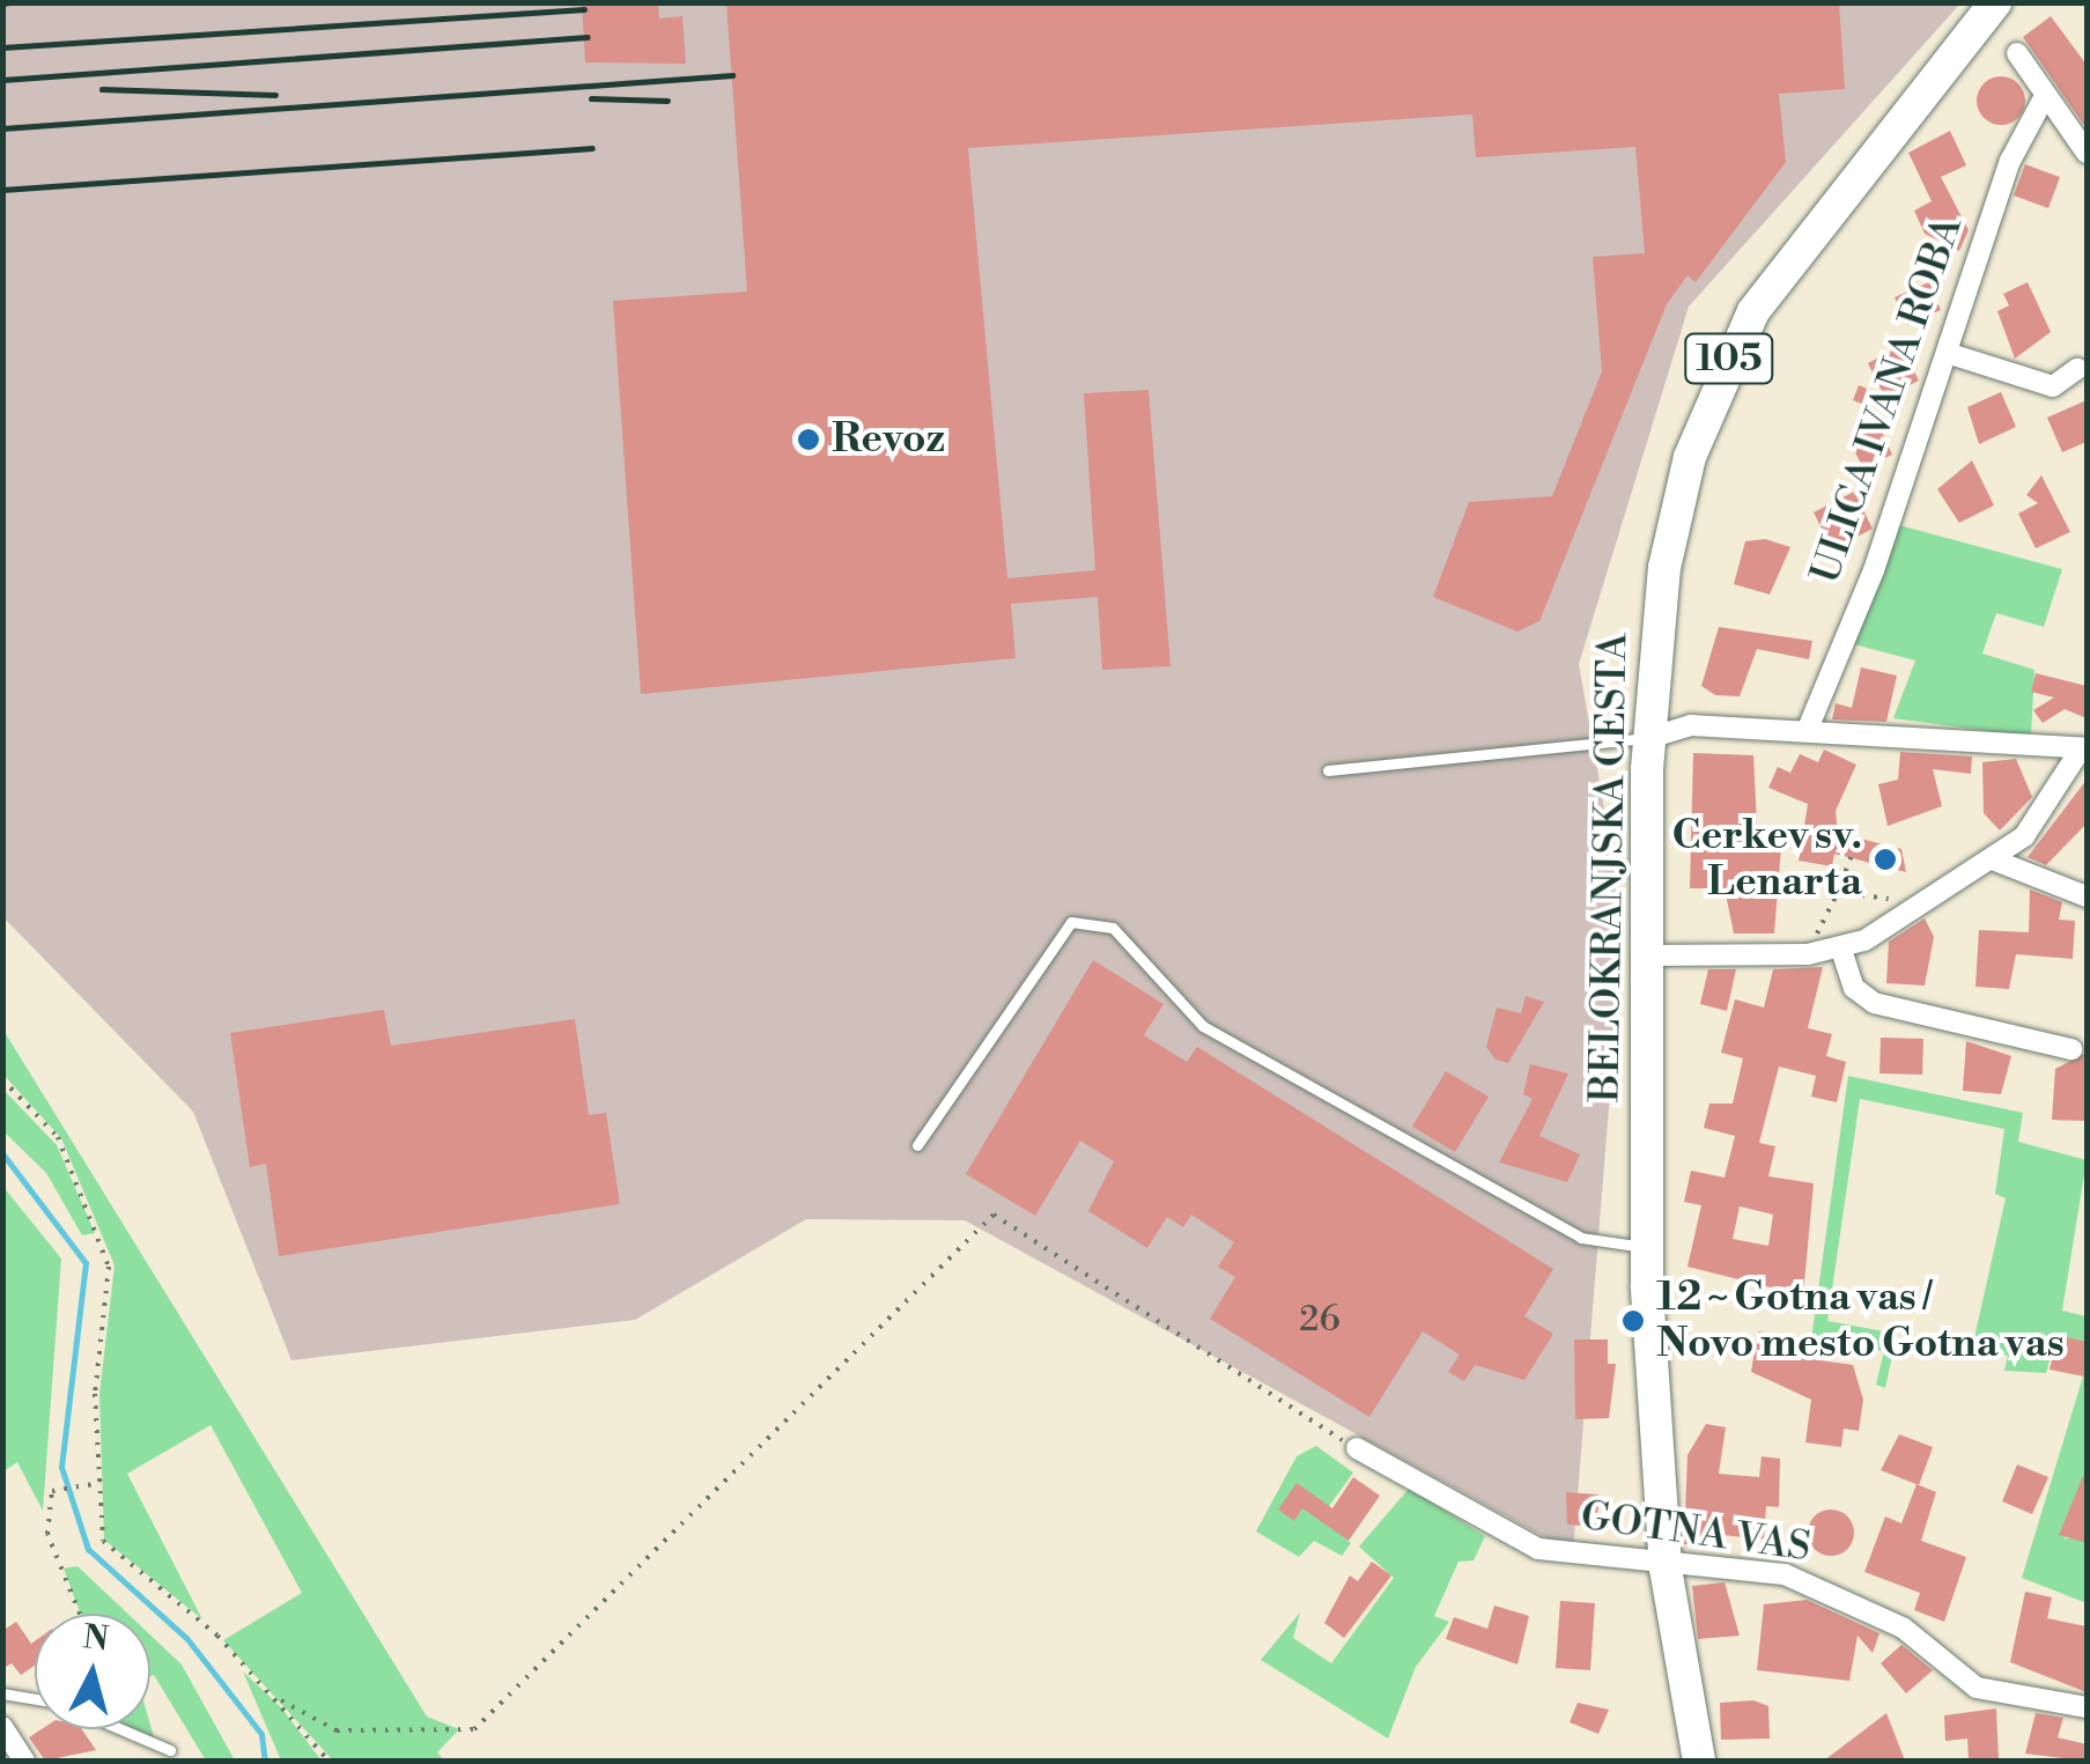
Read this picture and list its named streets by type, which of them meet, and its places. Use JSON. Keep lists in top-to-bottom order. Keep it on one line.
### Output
{"streets":{"main road":["105","BELOKRANJSKA CESTA"],"street":["ULICA IVANA ROBA","GOTNA VAS"]},"crossings":[["BELOKRANJSKA CESTA","GOTNA VAS"]],"places":["Revoz","Cerkev sv. Lenarta","12 ~ Gotna vas / Novo mesto Gotna vas"],"house_numbers":["26"],"north":"top"}
